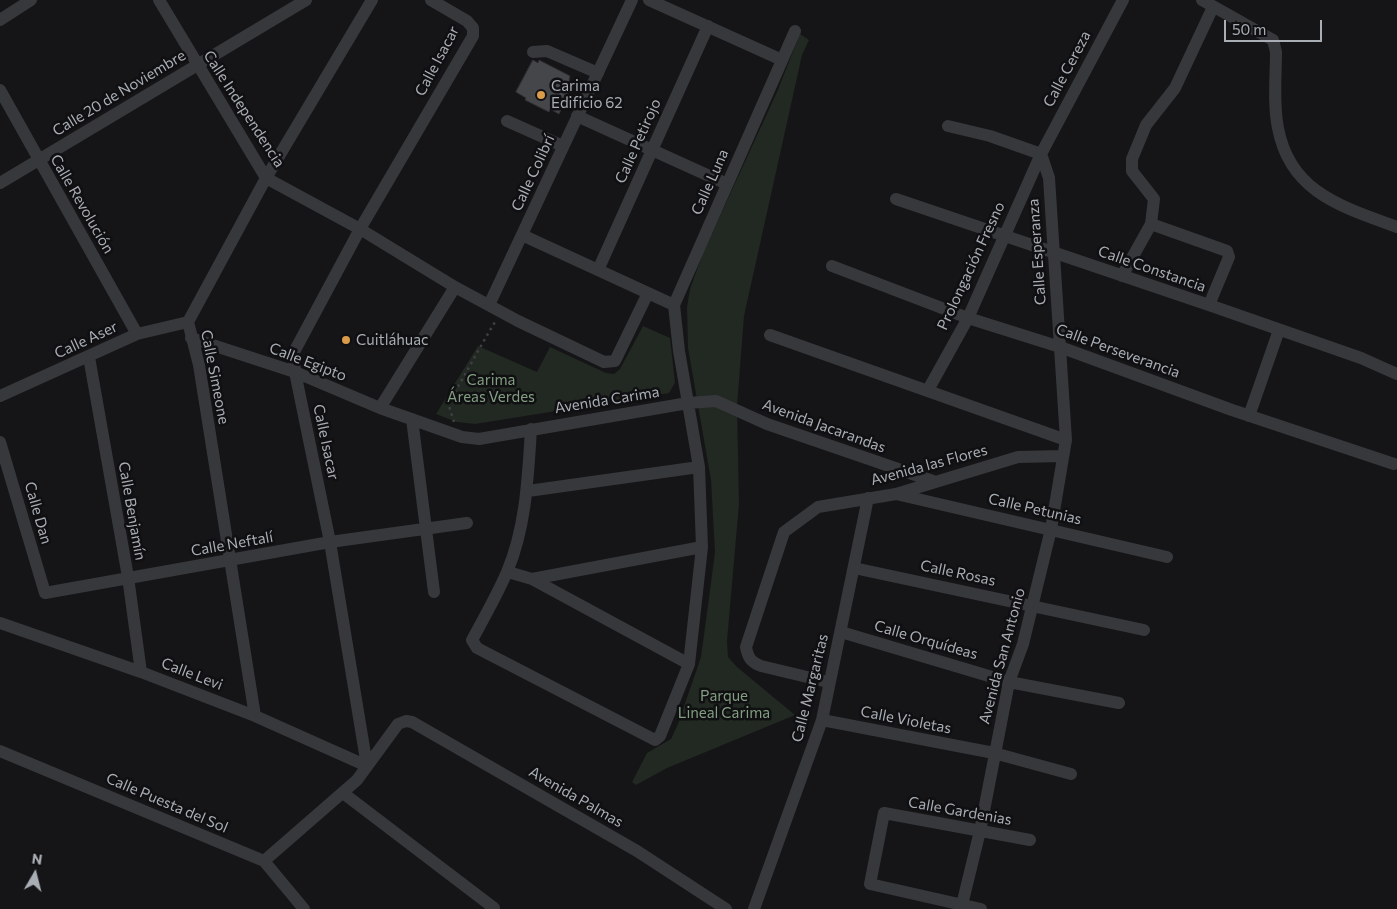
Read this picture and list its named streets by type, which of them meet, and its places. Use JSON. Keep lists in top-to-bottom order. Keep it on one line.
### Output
{"streets":{"street":["Calle Isacar","Calle Cereza","Calle 20 de Noviembre","Calle Independencia","Calle Petirojo","Calle Colibrí","Calle Luna","Calle Revolución","Calle Esperanza","Prolongación Fresno","Calle Constancia","Calle Aser","Calle Perseverancia","Calle Egipto","Calle Simeone","Avenida Carima","Avenida Jacarandas","Avenida las Flores","Calle Petunias","Calle Benjamín","Calle Dan","Calle Neftalí","Calle Rosas","Calle Orquídeas","Avenida San Antonio","Calle Levi","Calle Margaritas","Calle Violetas","Avenida Palmas","Calle Puesta del Sol","Calle Gardenias"]},"crossings":[["Calle Isacar","Calle Independencia"],["Calle Isacar","Calle Egipto"],["Calle Isacar","Calle Neftalí"],["Calle Isacar","Calle Levi"],["Calle Isacar","Avenida Palmas"],["Calle Cereza","Calle Esperanza"],["Calle Cereza","Prolongación Fresno"],["Calle 20 de Noviembre","Calle Independencia"],["Calle 20 de Noviembre","Calle Revolución"],["Calle Independencia","Calle Colibrí"],["Calle Independencia","Calle Simeone"],["Calle Luna","Avenida Carima"],["Calle Revolución","Calle Aser"],["Calle Esperanza","Prolongación Fresno"],["Calle Esperanza","Calle Constancia"],["Calle Esperanza","Calle Perseverancia"],["Calle Esperanza","Avenida San Antonio"],["Prolongación Fresno","Calle Constancia"],["Prolongación Fresno","Calle Perseverancia"],["Calle Aser","Calle Simeone"],["Calle Aser","Calle Benjamín"],["Calle Egipto","Calle Simeone"],["Calle Egipto","Avenida Carima"],["Calle Simeone","Calle Neftalí"],["Calle Simeone","Calle Levi"],["Avenida Carima","Avenida Jacarandas"],["Avenida Jacarandas","Avenida las Flores"],["Avenida las Flores","Calle Petunias"],["Avenida las Flores","Avenida San Antonio"],["Avenida las Flores","Calle Margaritas"],["Calle Petunias","Avenida San Antonio"],["Calle Benjamín","Calle Neftalí"],["Calle Benjamín","Calle Levi"],["Calle Dan","Calle Neftalí"],["Calle Rosas","Avenida San Antonio"],["Calle Rosas","Calle Margaritas"],["Calle Orquídeas","Avenida San Antonio"],["Calle Orquídeas","Calle Margaritas"],["Avenida San Antonio","Calle Violetas"],["Avenida San Antonio","Calle Gardenias"],["Calle Levi","Avenida Palmas"],["Calle Margaritas","Calle Violetas"]],"parks":["Carima Áreas Verdes","Parque Lineal Carima"],"places":["Carima Edificio 62","Cuitláhuac"],"scale_bar":"50 m","north":"top"}
